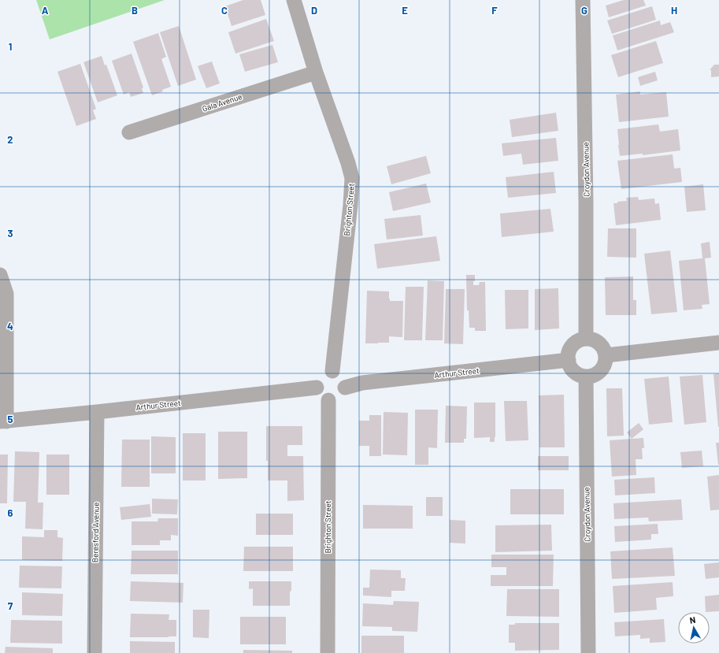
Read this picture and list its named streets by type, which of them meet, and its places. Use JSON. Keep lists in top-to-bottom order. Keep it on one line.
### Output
{"streets":{"street":["Gala Avenue","Croydon Avenue","Brighton Street","Arthur Street","Beresford Avenue"]},"crossings":[["Gala Avenue","Brighton Street"],["Croydon Avenue","Arthur Street"],["Brighton Street","Arthur Street"],["Arthur Street","Beresford Avenue"]],"north":"top","grid":{"columns":["A","B","C","D","E","F","G","H"],"rows":["1","2","3","4","5","6","7"]}}
